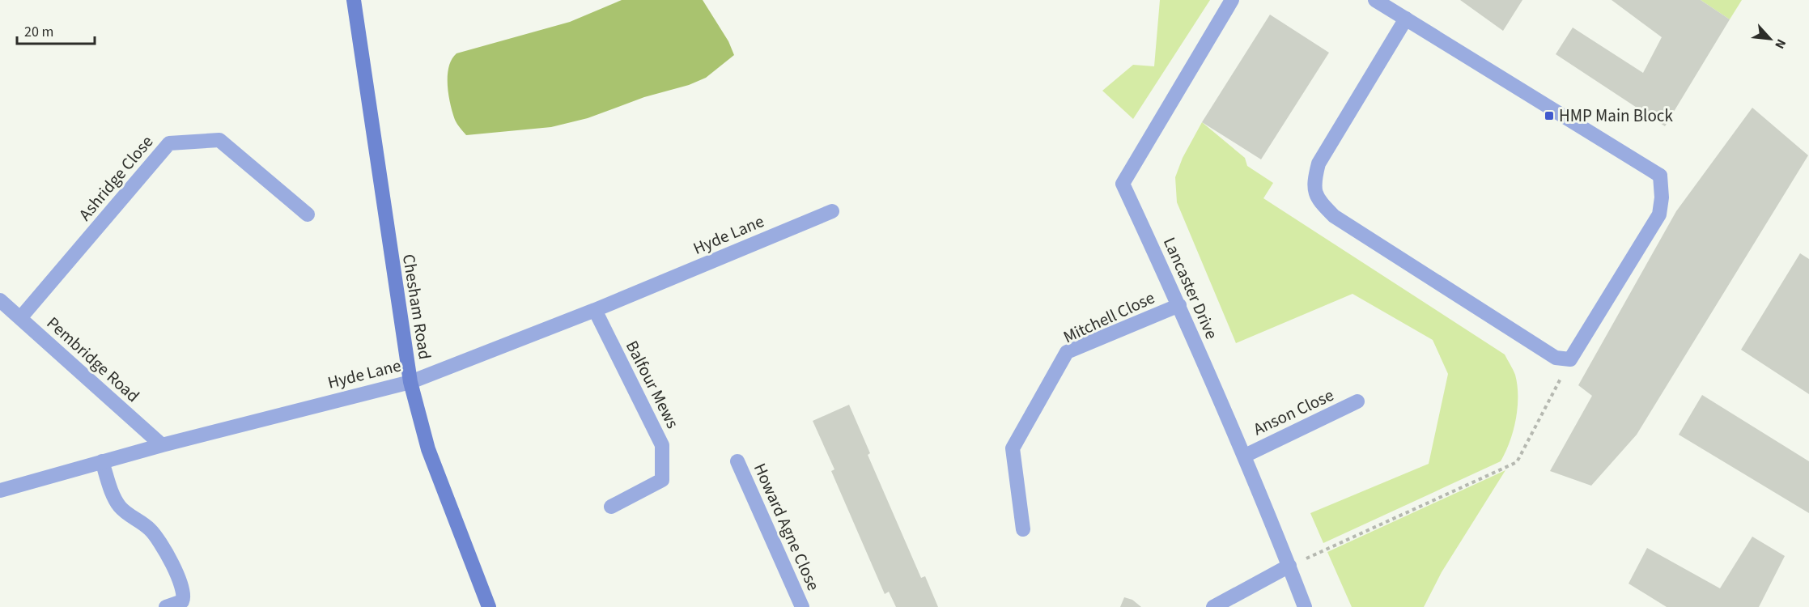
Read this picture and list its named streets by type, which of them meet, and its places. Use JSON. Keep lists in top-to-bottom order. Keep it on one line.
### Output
{"streets":{"main road":["Chesham Road"],"street":["Ashridge Close","Hyde Lane","Lancaster Drive","Mitchell Close","Pembridge Road","Balfour Mews","Anson Close","Howard Agne Close"]},"crossings":[["Ashridge Close","Pembridge Road"],["Hyde Lane","Chesham Road"],["Hyde Lane","Pembridge Road"],["Hyde Lane","Balfour Mews"],["Lancaster Drive","Mitchell Close"],["Lancaster Drive","Anson Close"]],"places":{"transit":["HMP Main Block"]},"scale_bar":"20 m","north":"bottom right"}
